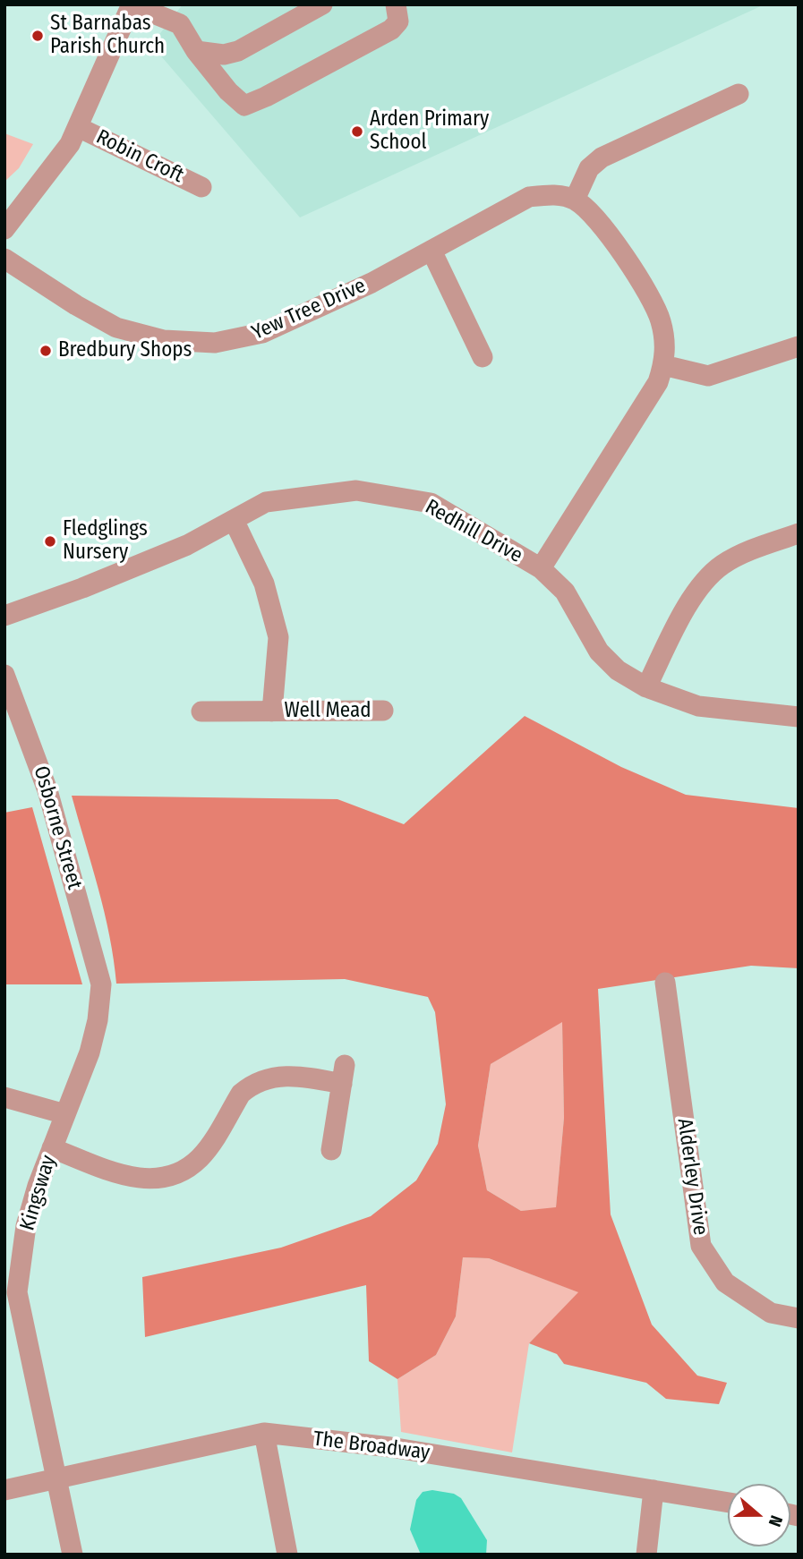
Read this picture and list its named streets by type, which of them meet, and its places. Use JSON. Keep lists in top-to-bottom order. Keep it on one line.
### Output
{"streets":{"street":["Robin Croft","Yew Tree Drive","Redhill Drive","Well Mead","Osborne Street","Alderley Drive","Kingsway","The Broadway"]},"crossings":[["Redhill Drive","Well Mead"],["Osborne Street","Kingsway"],["Kingsway","The Broadway"]],"places":["St Barnabas Parish Church","Arden Primary School","Bredbury Shops","Fledglings Nursery"],"north":"right"}
